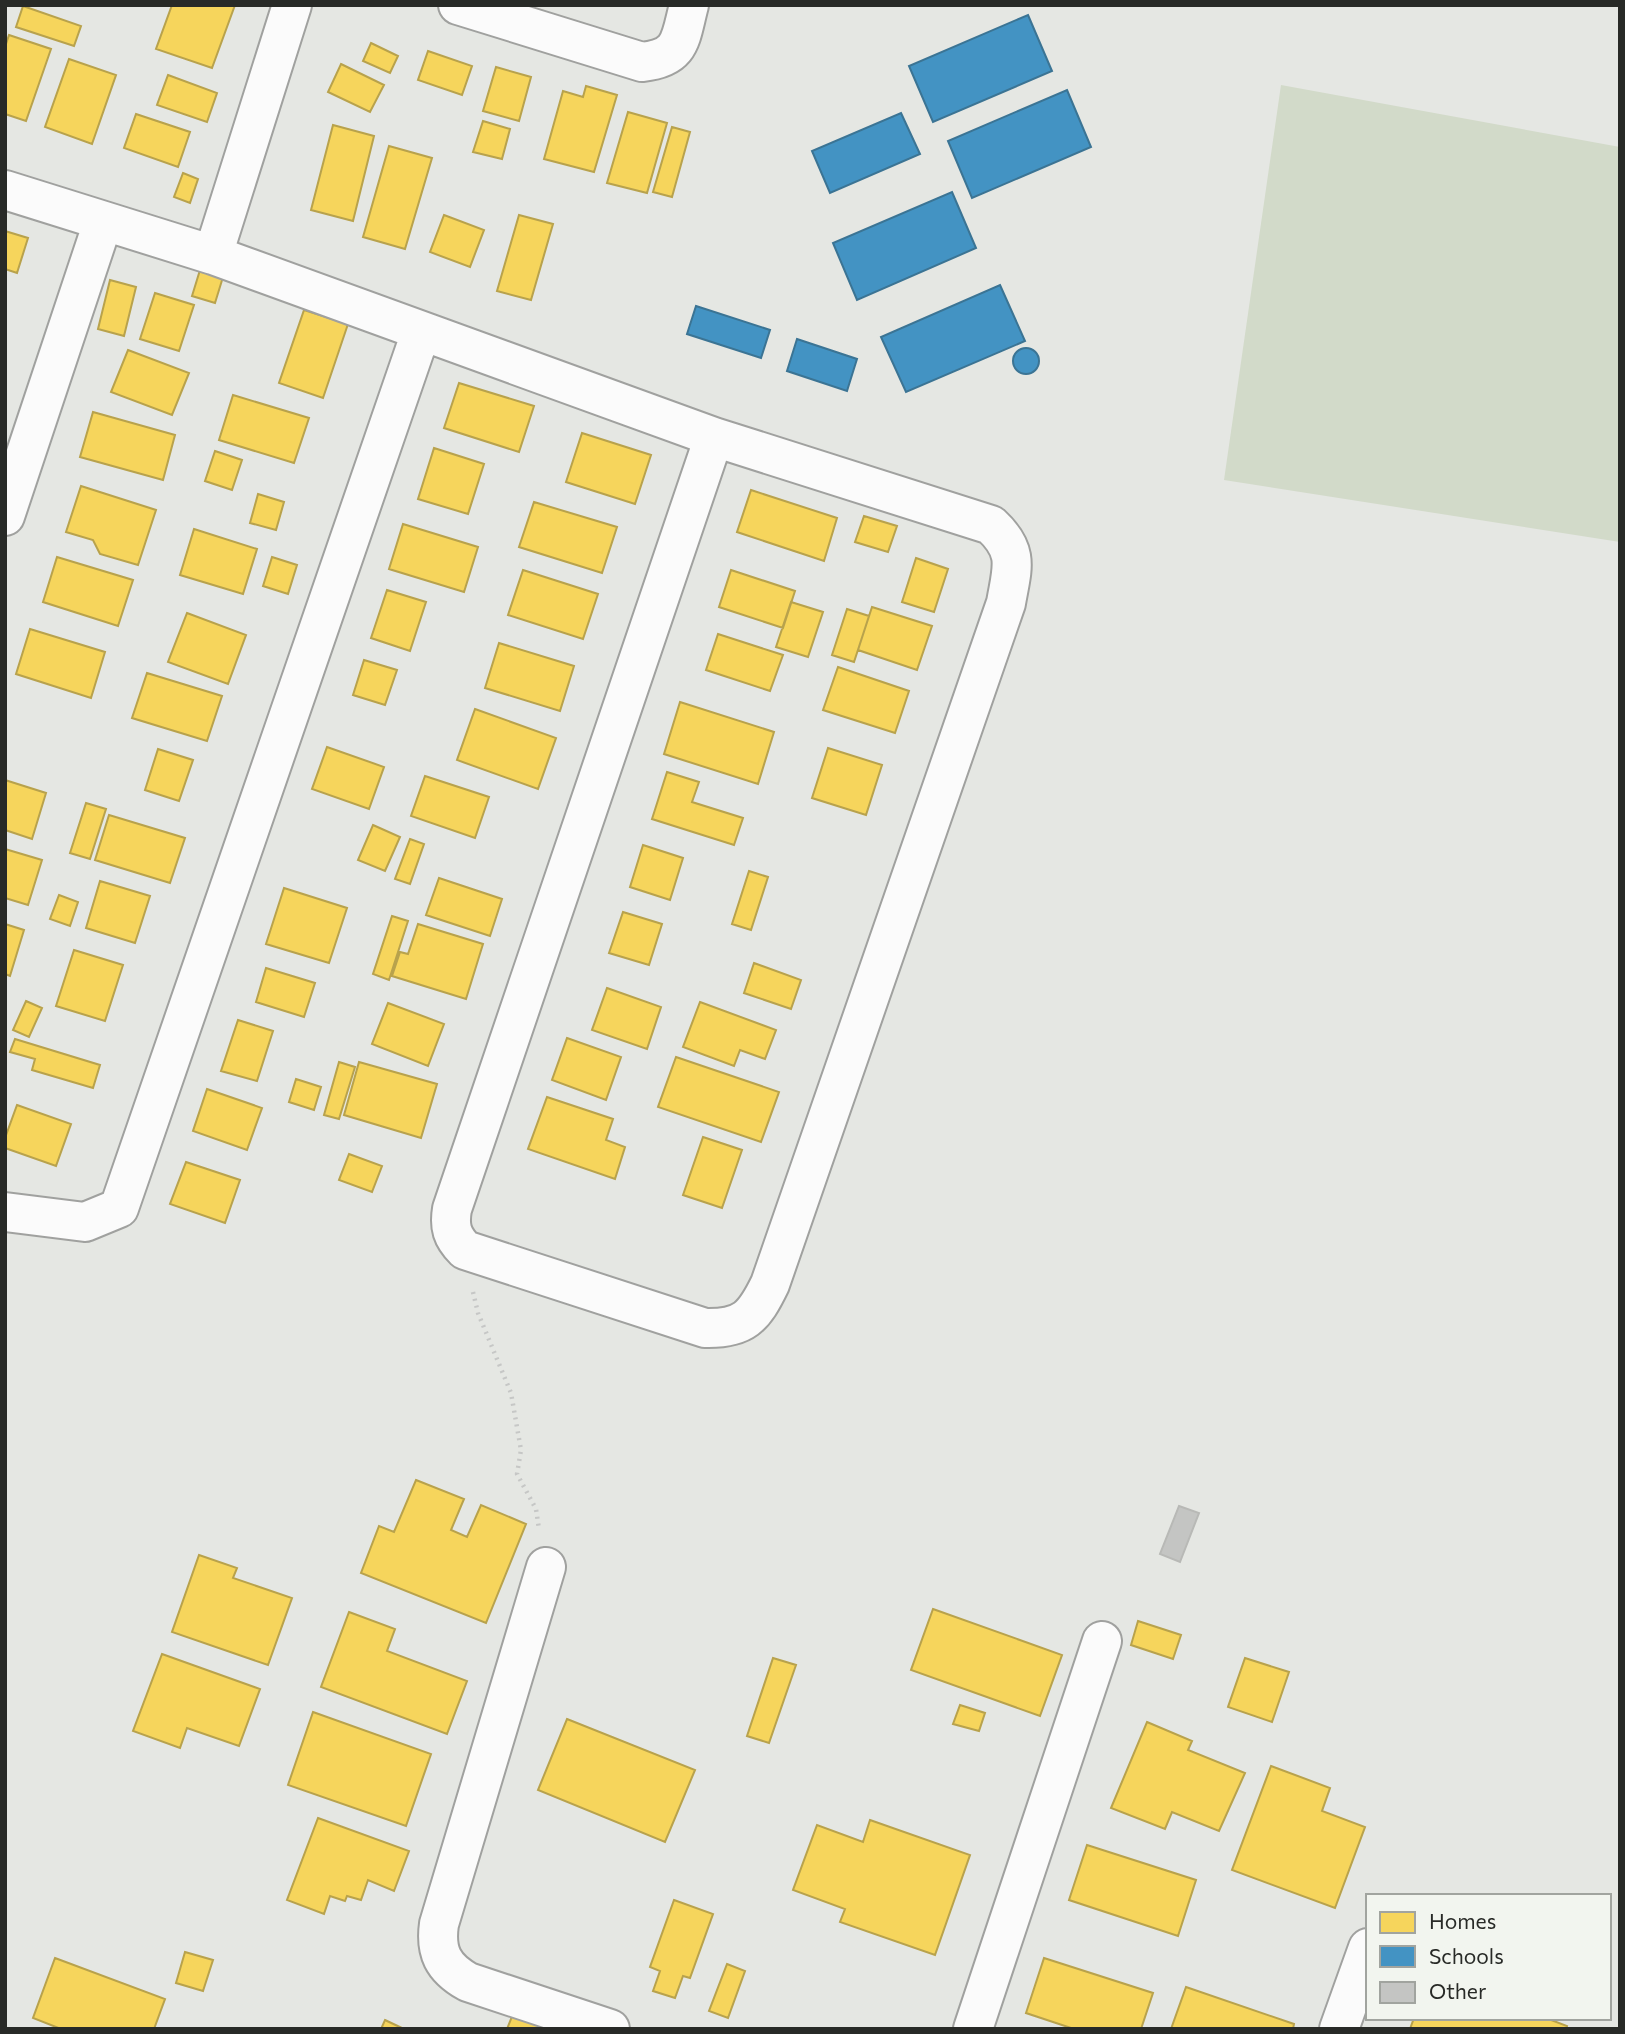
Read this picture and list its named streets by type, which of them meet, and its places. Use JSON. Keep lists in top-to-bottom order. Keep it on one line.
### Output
{"legend":["Homes","Schools","Other"]}
